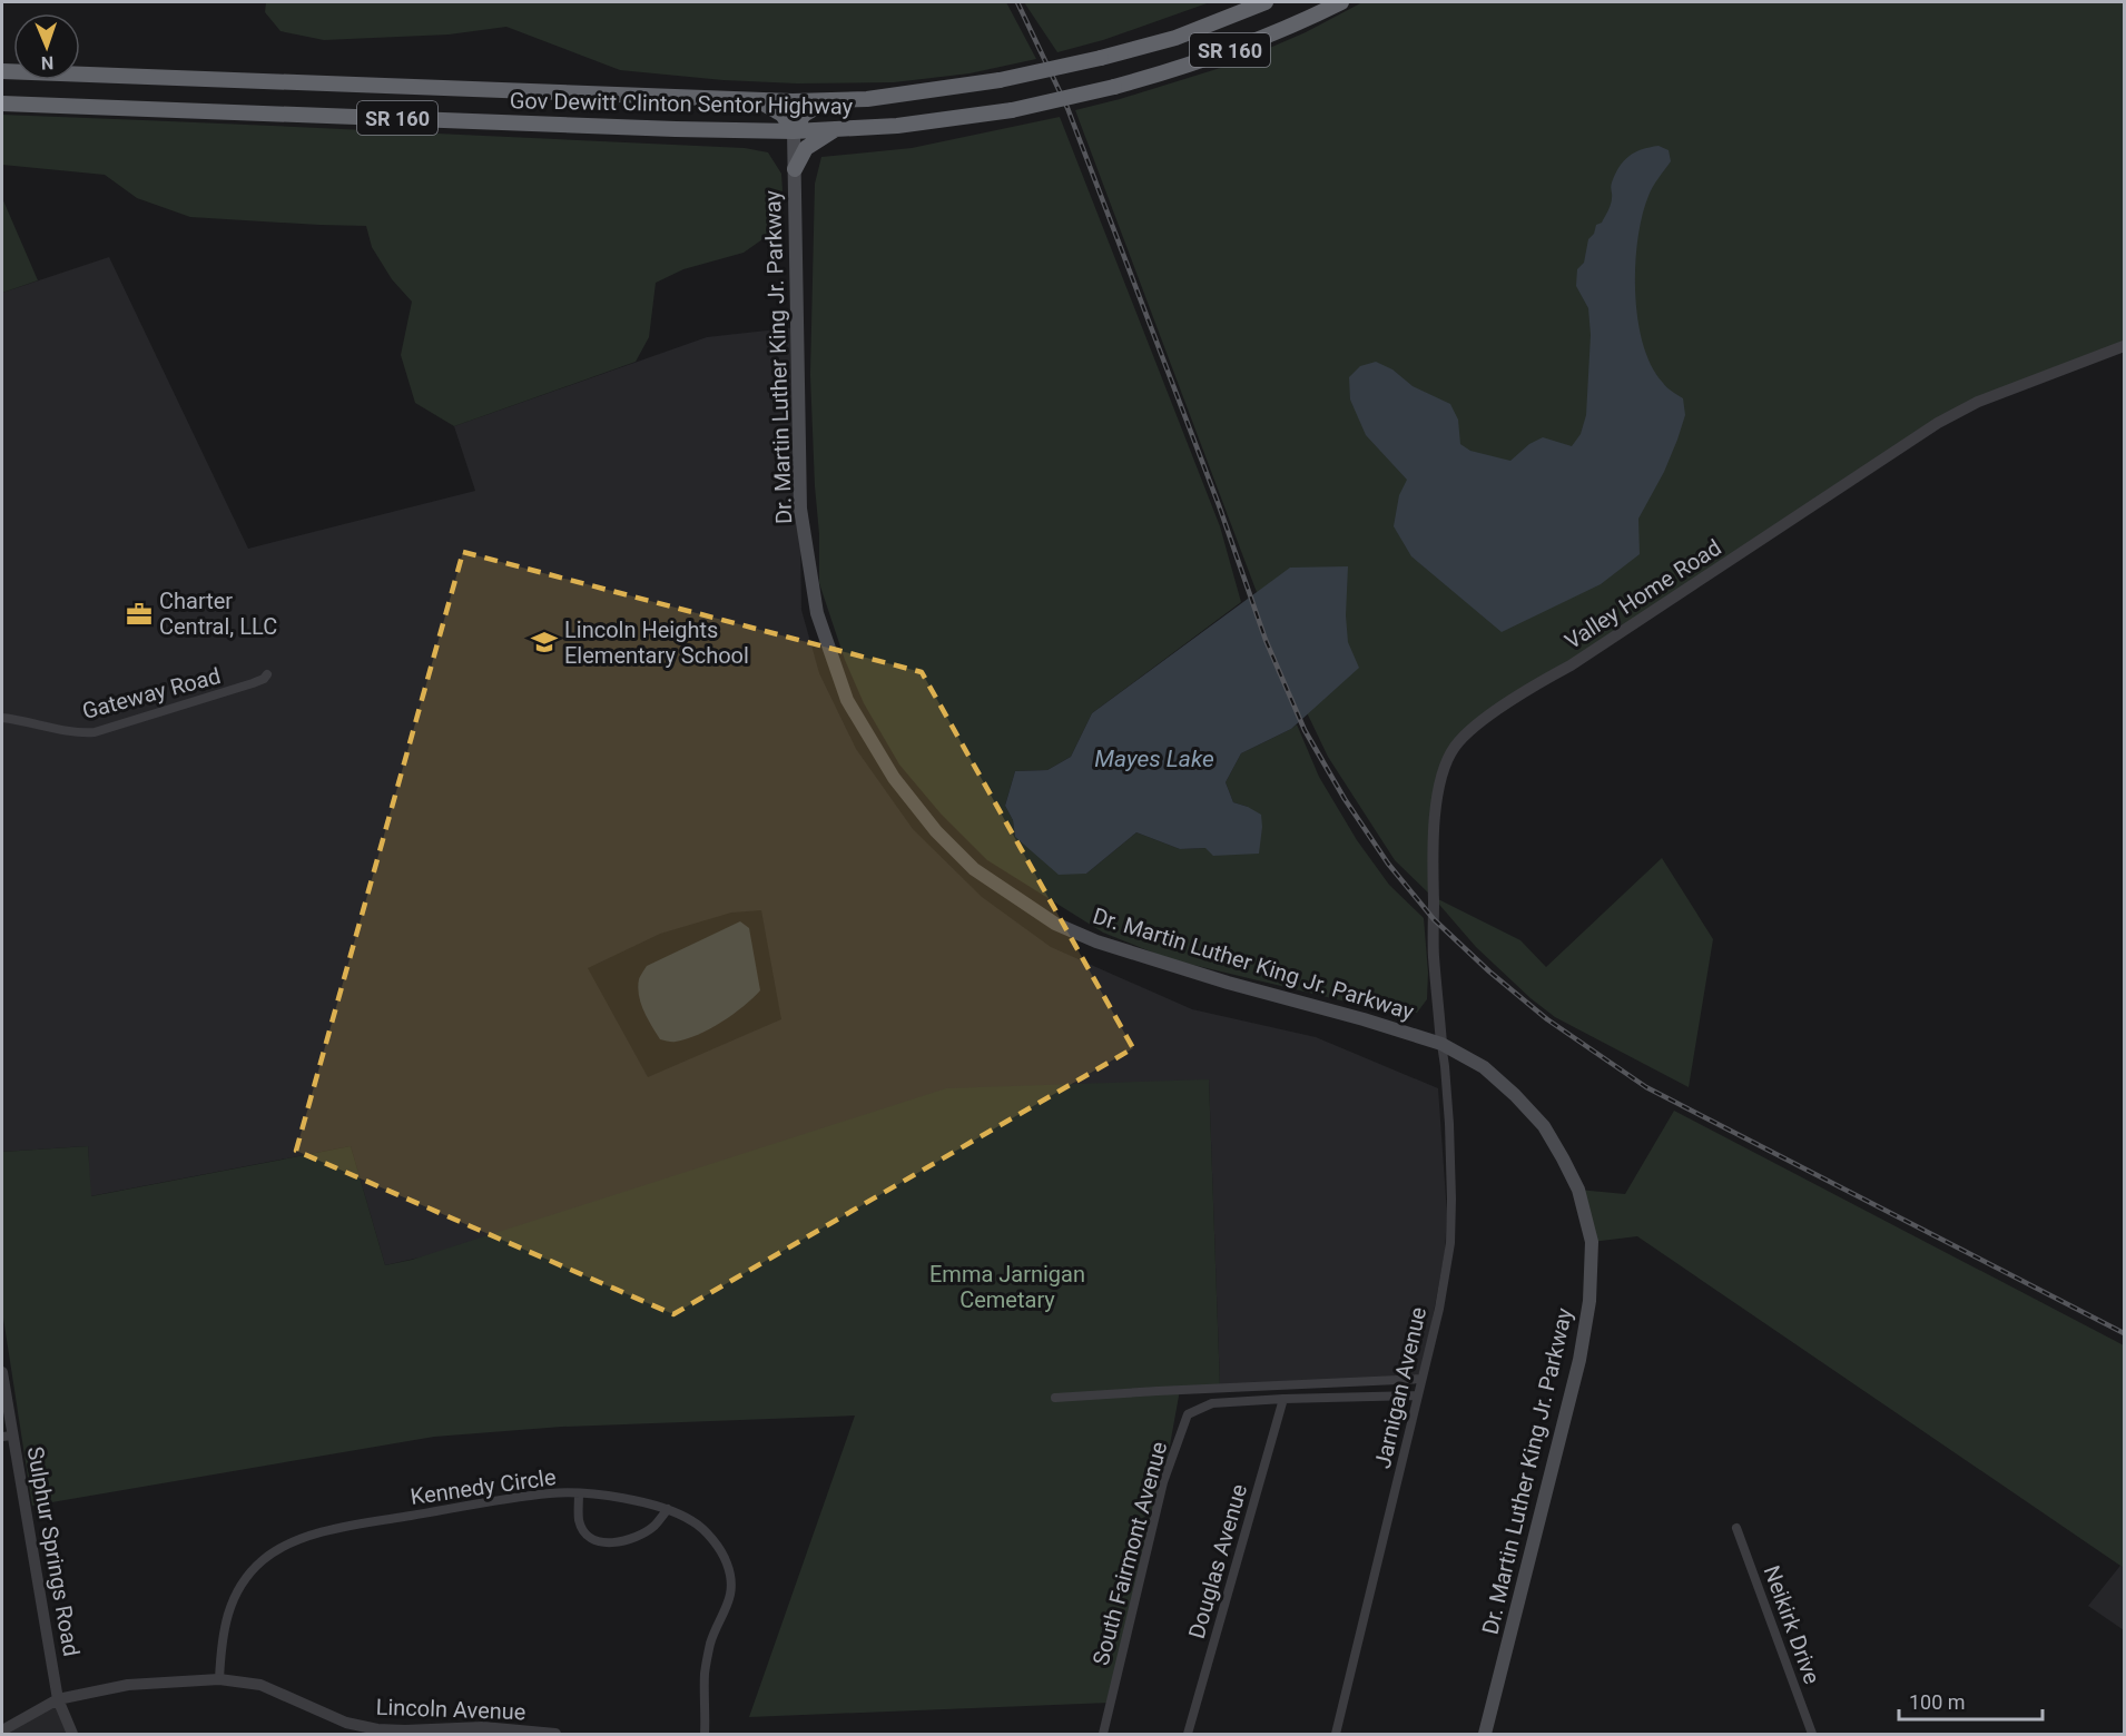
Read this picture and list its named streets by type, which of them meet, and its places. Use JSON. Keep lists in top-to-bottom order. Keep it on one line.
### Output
{"streets":{"highway":["SR 160","Gov Dewitt Clinton Sentor Highway"],"main road":["Dr. Martin Luther King Jr. Parkway"],"street":["Valley Home Road","Gateway Road","Jarnigan Avenue","Kennedy Circle","Sulphur Springs Road","South Fairmont Avenue","Douglas Avenue","Neikirk Drive","Lincoln Avenue"]},"crossings":[["Gov Dewitt Clinton Sentor Highway","Dr. Martin Luther King Jr. Parkway"],["Dr. Martin Luther King Jr. Parkway","Valley Home Road"],["Dr. Martin Luther King Jr. Parkway","Jarnigan Avenue"],["Valley Home Road","Jarnigan Avenue"],["Jarnigan Avenue","South Fairmont Avenue"],["Kennedy Circle","Lincoln Avenue"],["Sulphur Springs Road","Lincoln Avenue"],["South Fairmont Avenue","Douglas Avenue"]],"water":["Mayes Lake"],"parks":["Emma Jarnigan Cemetary"],"places":{"office":["Charter Central, LLC"],"school or university":["Lincoln Heights Elementary School"]},"scale_bar":"100 m","north":"bottom"}
